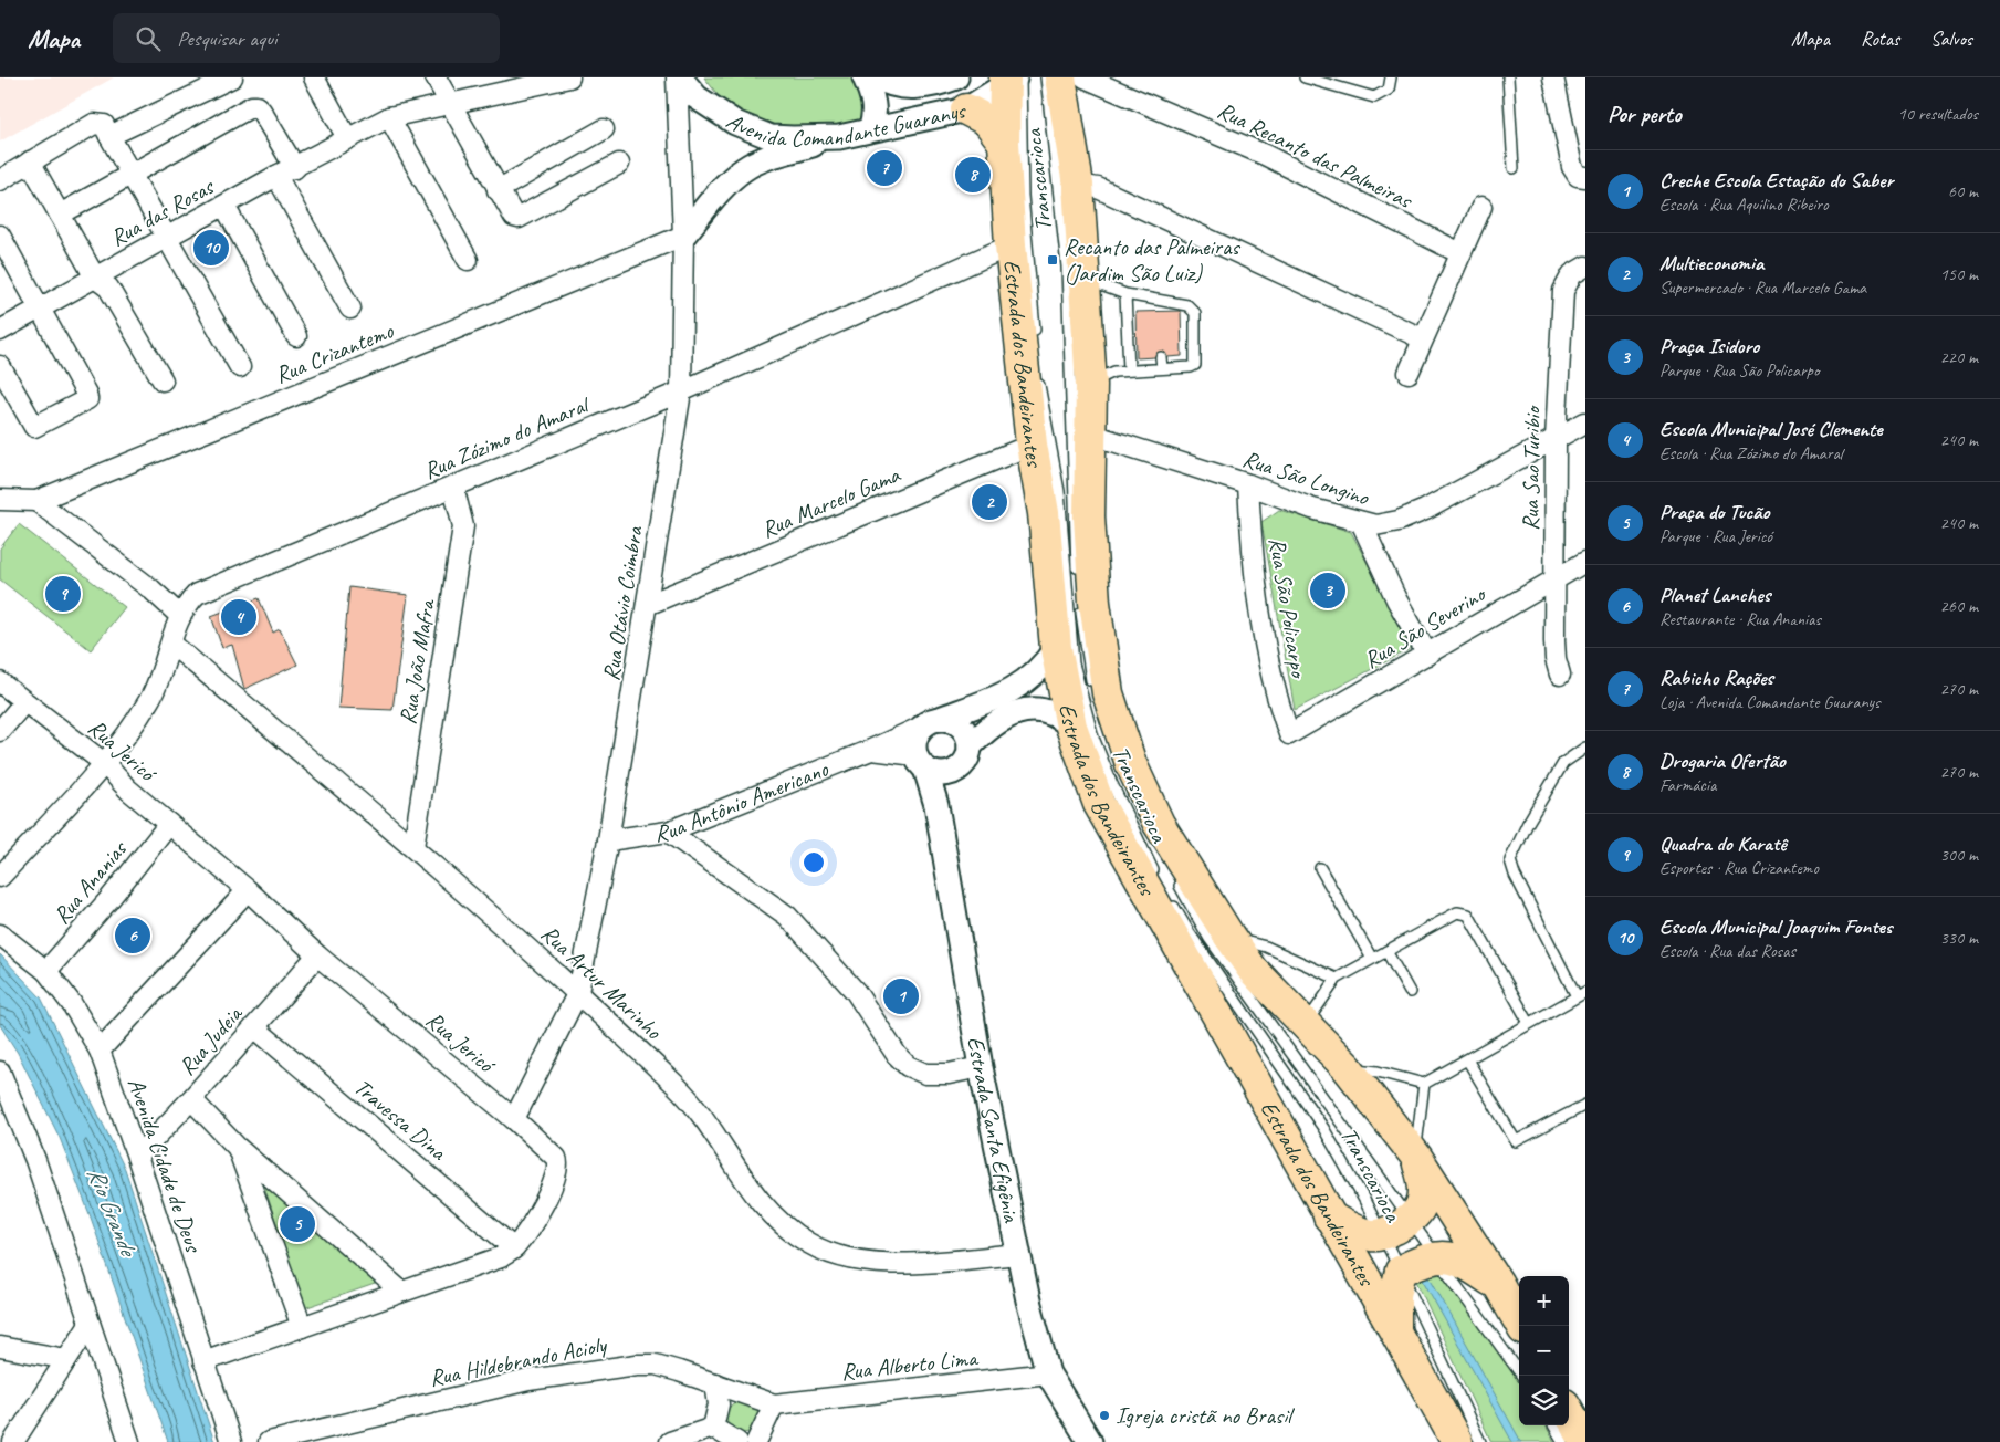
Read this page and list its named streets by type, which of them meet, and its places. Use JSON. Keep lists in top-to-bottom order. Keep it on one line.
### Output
{"streets":{"main road":["Estrada dos Bandeirantes"],"street":["Avenida Comandante Guaranys","Rua Recanto das Palmeiras","Rua das Rosas","Rua Crizantemo","Rua Zózimo do Amaral","Rua Sao Turibio","Rua São Longino","Rua Marcelo Gama","Rua Otávio Coimbra","Rua São Policarpo","Rua São Severino","Rua João Mafra","Rua Jericó","Rua Antônio Americano","Rua Ananias","Rua Artur Marinho","Rua Judeia","Travessa Dina","Estrada Santa Efigênia","Avenida Cidade de Deus","Rua Hildebrando Acioly","Rua Alberto Lima"],"lane":["Transcarioca"]},"crossings":[["Avenida Comandante Guaranys","Transcarioca"],["Avenida Comandante Guaranys","Estrada dos Bandeirantes"],["Avenida Comandante Guaranys","Rua Otávio Coimbra"],["Transcarioca","Estrada dos Bandeirantes"],["Rua Crizantemo","Rua Otávio Coimbra"],["Estrada dos Bandeirantes","Rua Zózimo do Amaral"],["Estrada dos Bandeirantes","Rua São Longino"],["Estrada dos Bandeirantes","Rua Marcelo Gama"],["Estrada dos Bandeirantes","Rua Antônio Americano"],["Rua Zózimo do Amaral","Rua Otávio Coimbra"],["Rua Zózimo do Amaral","Rua João Mafra"],["Rua Zózimo do Amaral","Rua Jericó"],["Rua Zózimo do Amaral","Rua Artur Marinho"],["Rua Sao Turibio","Rua São Longino"],["Rua Sao Turibio","Rua São Severino"],["Rua São Longino","Rua São Policarpo"],["Rua Marcelo Gama","Rua Otávio Coimbra"],["Rua Otávio Coimbra","Rua Jericó"],["Rua Otávio Coimbra","Rua Antônio Americano"],["Rua Otávio Coimbra","Rua Artur Marinho"],["Rua São Policarpo","Rua São Severino"],["Rua João Mafra","Rua Artur Marinho"],["Rua Jericó","Rua Ananias"],["Rua Jericó","Rua Judeia"],["Rua Jericó","Travessa Dina"],["Rua Jericó","Avenida Cidade de Deus"],["Rua Antônio Americano","Estrada Santa Efigênia"],["Rua Ananias","Avenida Cidade de Deus"],["Rua Artur Marinho","Estrada Santa Efigênia"],["Rua Judeia","Travessa Dina"],["Rua Judeia","Avenida Cidade de Deus"],["Estrada Santa Efigênia","Rua Alberto Lima"],["Rua Hildebrando Acioly","Rua Alberto Lima"]],"water":["Rio Grande"],"places":{"transit":["Recanto das Palmeiras (Jardim São Luiz)"],"other":["Igreja cristã no Brasil"]},"page":{"header":"Mapa","search":"Pesquisar aqui","nav":["Mapa","Rotas","Salvos"],"heading":["Por perto","10 resultados"],"pins":["7","8","10","2","3","9","4","6","1","5"],"list":[{"mark":"1","name":"Creche Escola Estação do Saber","note":"Escola · Rua Aquilino Ribeiro","value":"60 m"},{"mark":"2","name":"Multieconomia","note":"Supermercado · Rua Marcelo Gama","value":"150 m"},{"mark":"3","name":"Praça Isidoro","note":"Parque · Rua São Policarpo","value":"220 m"},{"mark":"4","name":"Escola Municipal José Clemente","note":"Escola · Rua Zózimo do Amaral","value":"240 m"},{"mark":"5","name":"Praça do Tucão","note":"Parque · Rua Jericó","value":"240 m"},{"mark":"6","name":"Planet Lanches","note":"Restaurante · Rua Ananias","value":"260 m"},{"mark":"7","name":"Rabicho Rações","note":"Loja · Avenida Comandante Guaranys","value":"270 m"},{"mark":"8","name":"Drogaria Ofertão","note":"Farmácia","value":"270 m"},{"mark":"9","name":"Quadra do Karatê","note":"Esportes · Rua Crizantemo","value":"300 m"},{"mark":"10","name":"Escola Municipal Joaquim Fontes","note":"Escola · Rua das Rosas","value":"330 m"}],"map_buttons":["+","−"]}}
